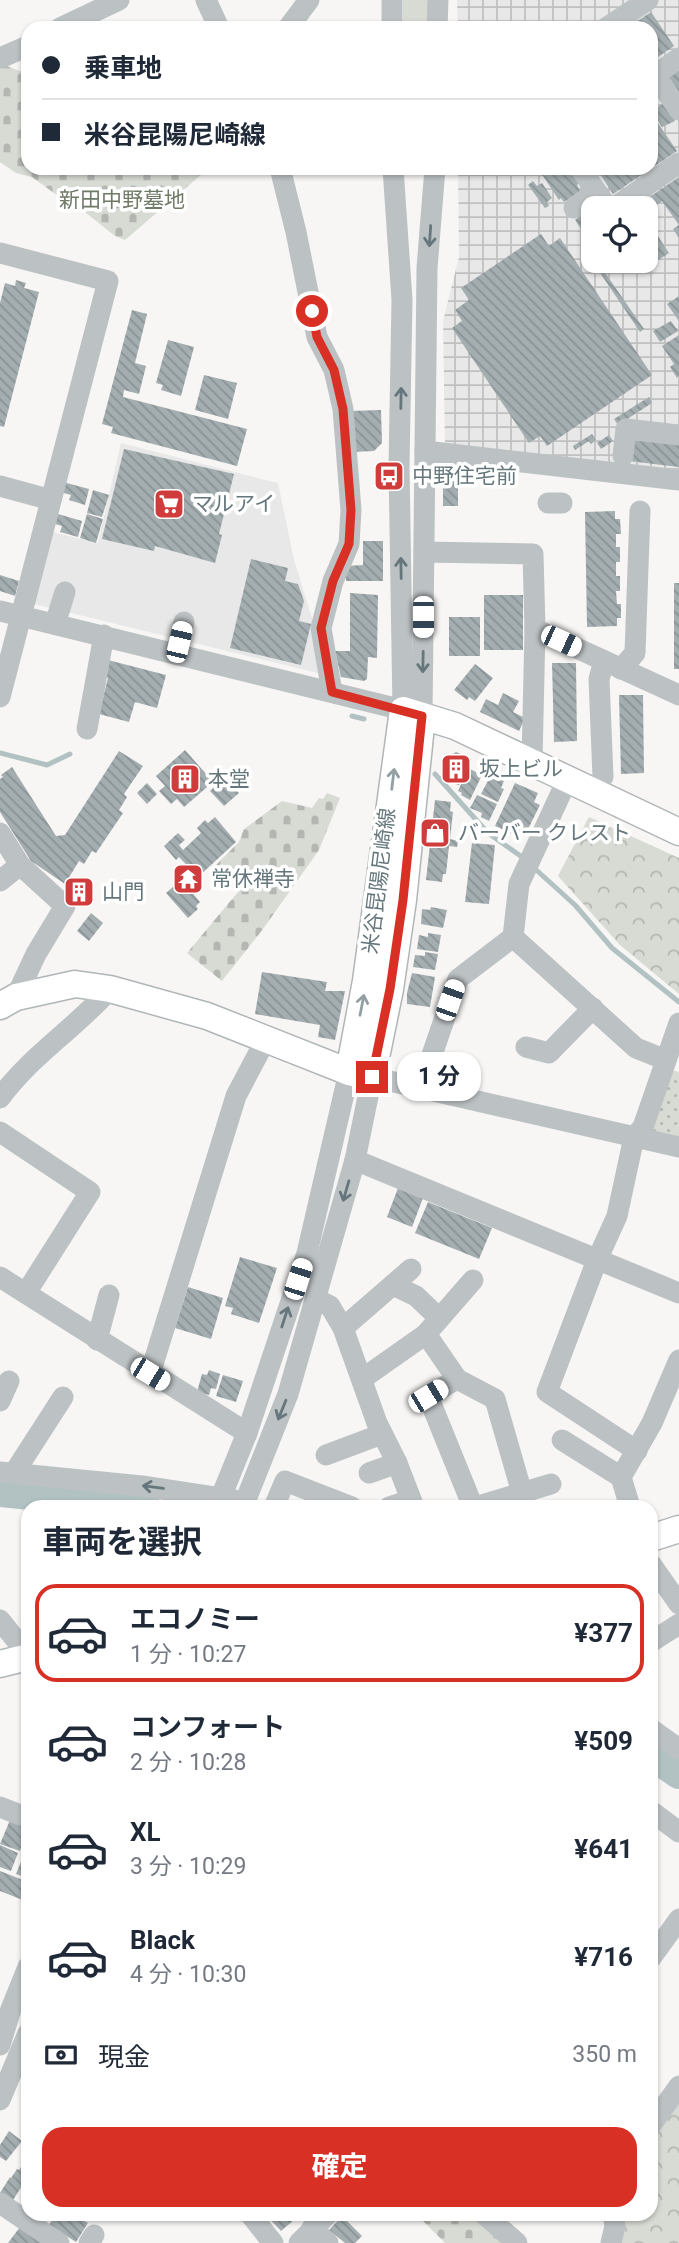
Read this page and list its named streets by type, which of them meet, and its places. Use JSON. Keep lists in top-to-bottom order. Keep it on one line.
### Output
{"streets":{"main road":["米谷昆陽尼崎線"]},"parks":["新田中野墓地"],"places":{"bus stop":["中野住宅前"],"supermarket":["マルアイ"],"building":["坂上ビル","本堂","山門"],"shop":["バーバー クレスト"],"temple":["常休禅寺"]},"page":{"banner":["乗車地","米谷昆陽尼崎線"],"bubble":"1 分","heading":"車両を選択","list":[{"name":"エコノミー","note":"1 分 · 10:27","value":"¥377"},{"name":"コンフォート","note":"2 分 · 10:28","value":"¥509"},{"name":"XL","note":"3 分 · 10:29","value":"¥641"},{"name":"Black","note":"4 分 · 10:30","value":"¥716"}],"pay":["現金","350 m"],"buttons":"確定"}}
